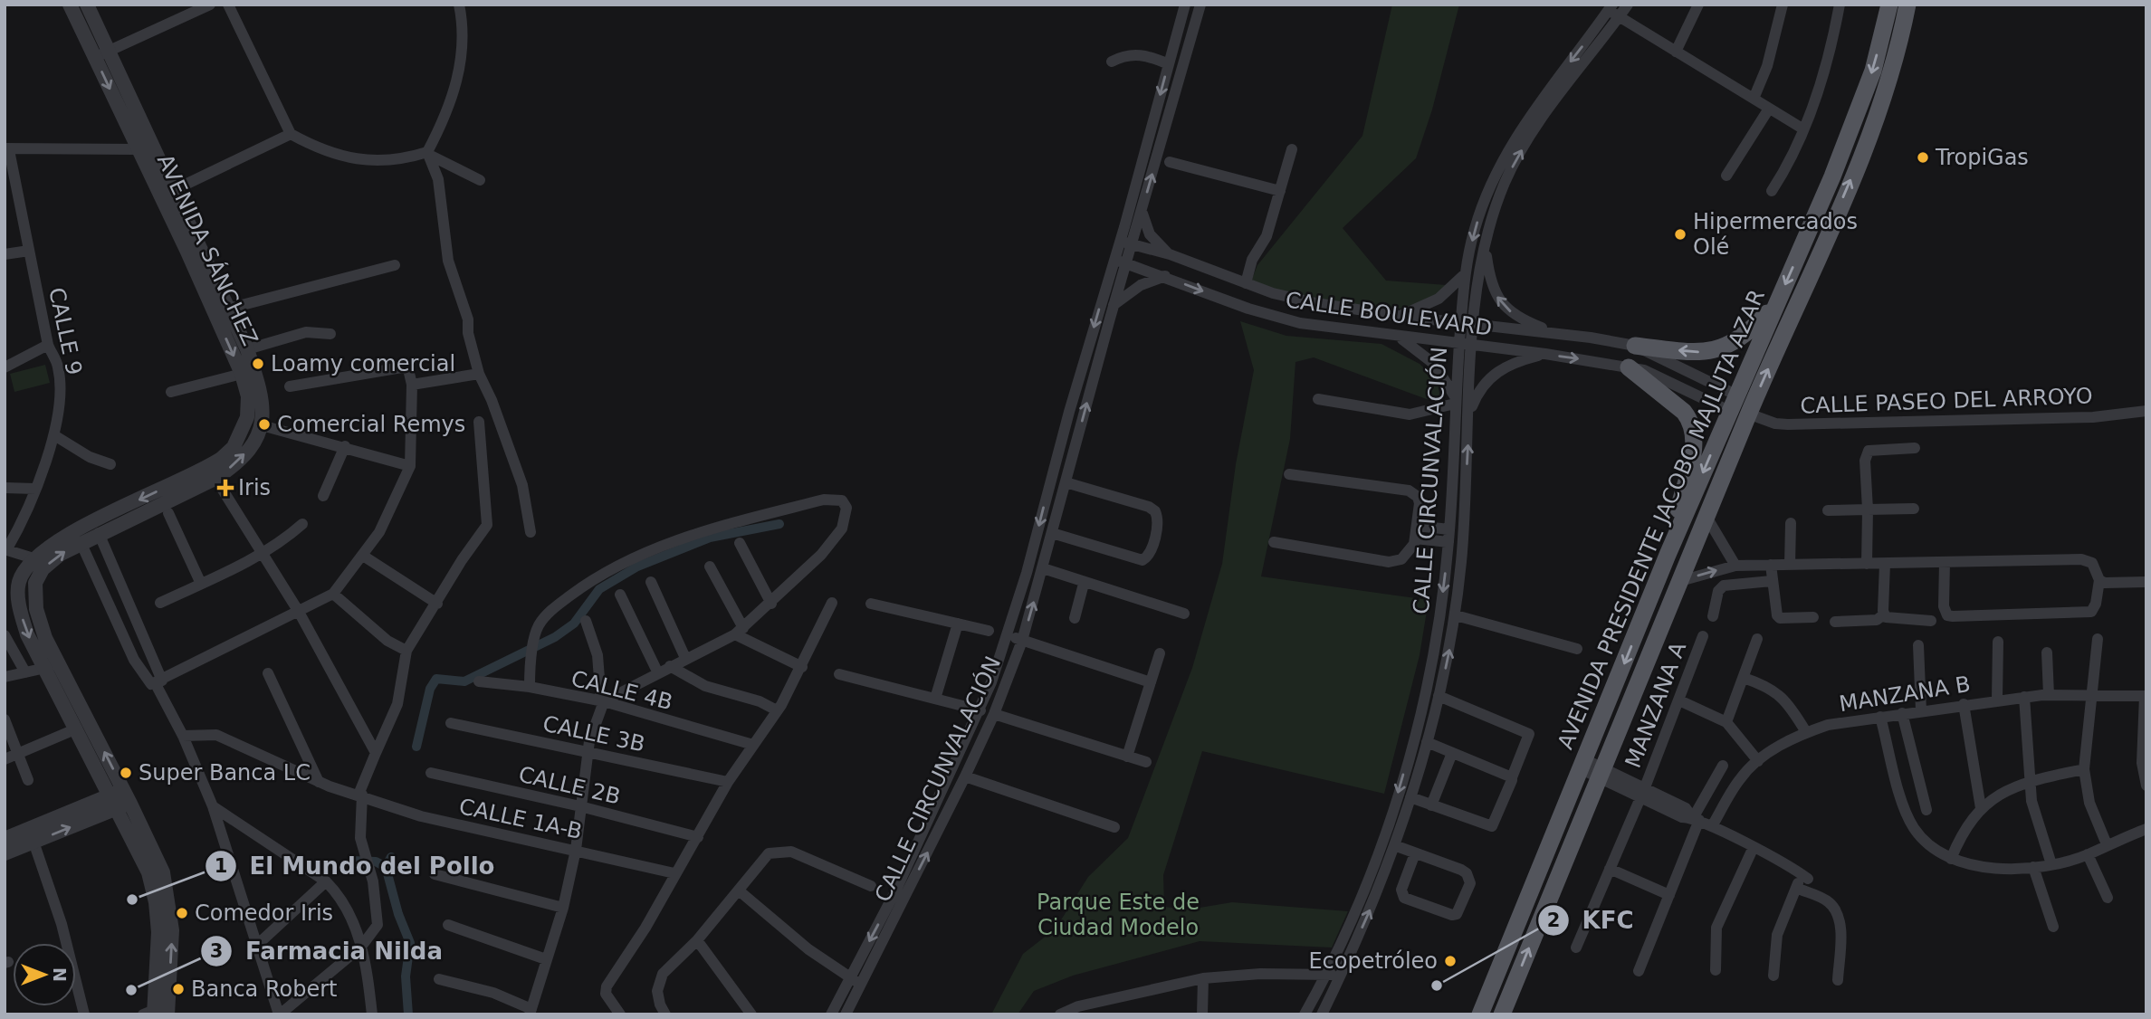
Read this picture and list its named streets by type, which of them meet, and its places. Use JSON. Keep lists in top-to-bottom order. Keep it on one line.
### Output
{"streets":{"main road":["AVENIDA PRESIDENTE JACOBO MAJLUTA AZAR"],"street":["AVENIDA SÁNCHEZ","CALLE BOULEVARD","CALLE 9","CALLE PASEO DEL ARROYO","CALLE CIRCUNVALACIÓN","CALLE 4B","MANZANA B","MANZANA A","CALLE 3B","CALLE 2B","CALLE 1A-B"]},"crossings":[["CALLE BOULEVARD","CALLE PASEO DEL ARROYO"],["CALLE BOULEVARD","CALLE CIRCUNVALACIÓN"],["CALLE BOULEVARD","AVENIDA PRESIDENTE JACOBO MAJLUTA AZAR"],["CALLE PASEO DEL ARROYO","AVENIDA PRESIDENTE JACOBO MAJLUTA AZAR"]],"parks":["Parque Este de Ciudad Modelo"],"places":{"other":["TropiGas","Hipermercados Olé","Loamy comercial","Comercial Remys","Super Banca LC","El Mundo del Pollo","Comedor Iris","Ecopetróleo","KFC","Banca Robert","Farmacia Nilda"],"health":["Iris"]},"north":"right"}
